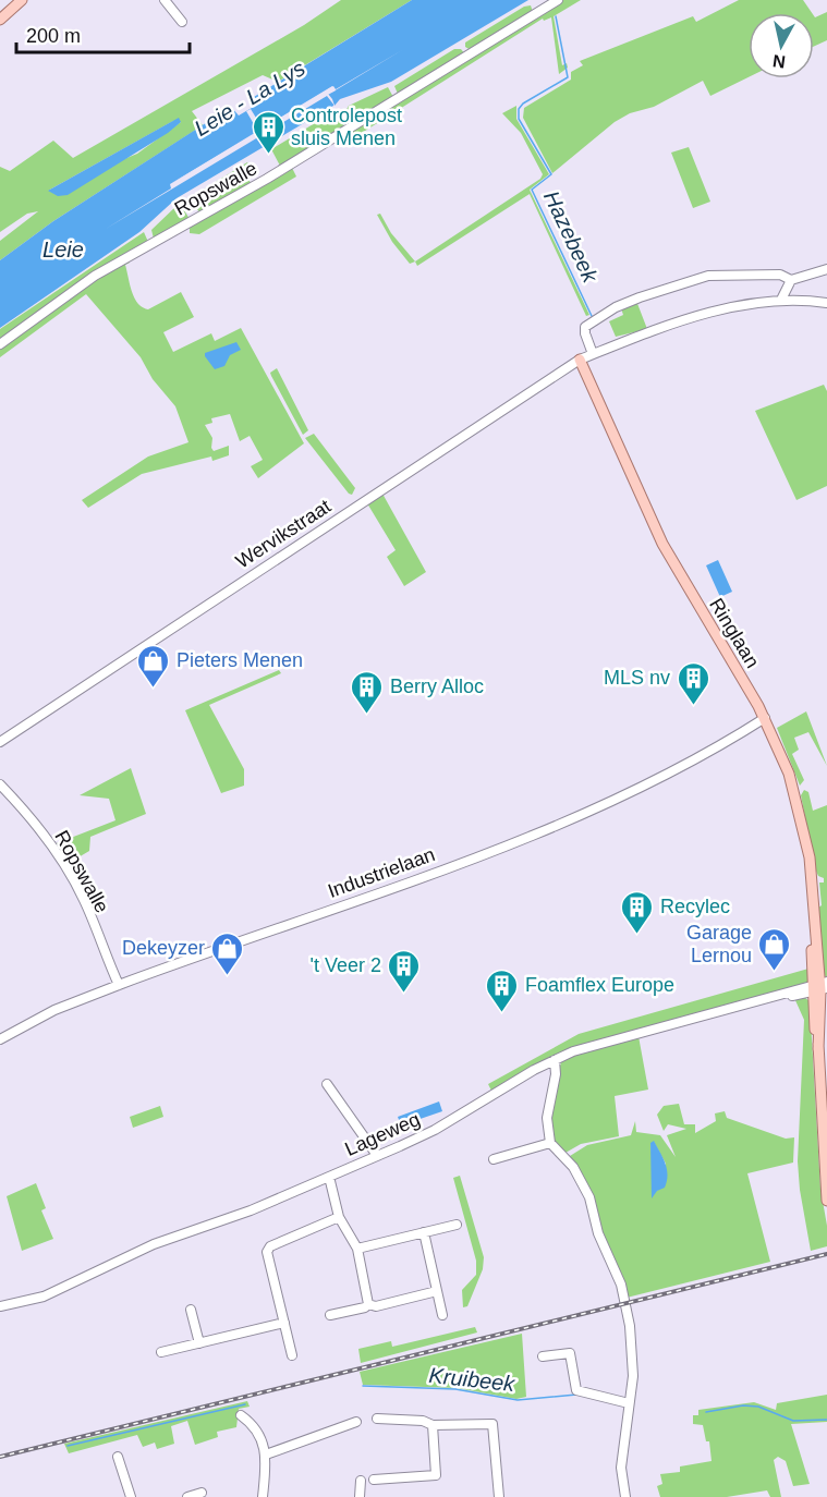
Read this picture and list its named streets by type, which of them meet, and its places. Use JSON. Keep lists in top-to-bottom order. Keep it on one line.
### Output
{"streets":{"main road":["Ringlaan"],"street":["Ropswalle","Wervikstraat","Industrielaan","Lageweg"]},"crossings":[["Ropswalle","Industrielaan"],["Wervikstraat","Ringlaan"],["Ringlaan","Industrielaan"],["Ringlaan","Lageweg"]],"water":["Leie - La Lys","Hazebeek","Leie","Kruibeek"],"places":{"building":["Controlepost sluis Menen","MLS nv","Berry Alloc","Recylec","'t Veer 2","Foamflex Europe"],"shop":["Pieters Menen","Garage Lernou","Dekeyzer"]},"scale_bar":"200 m","north":"bottom"}
